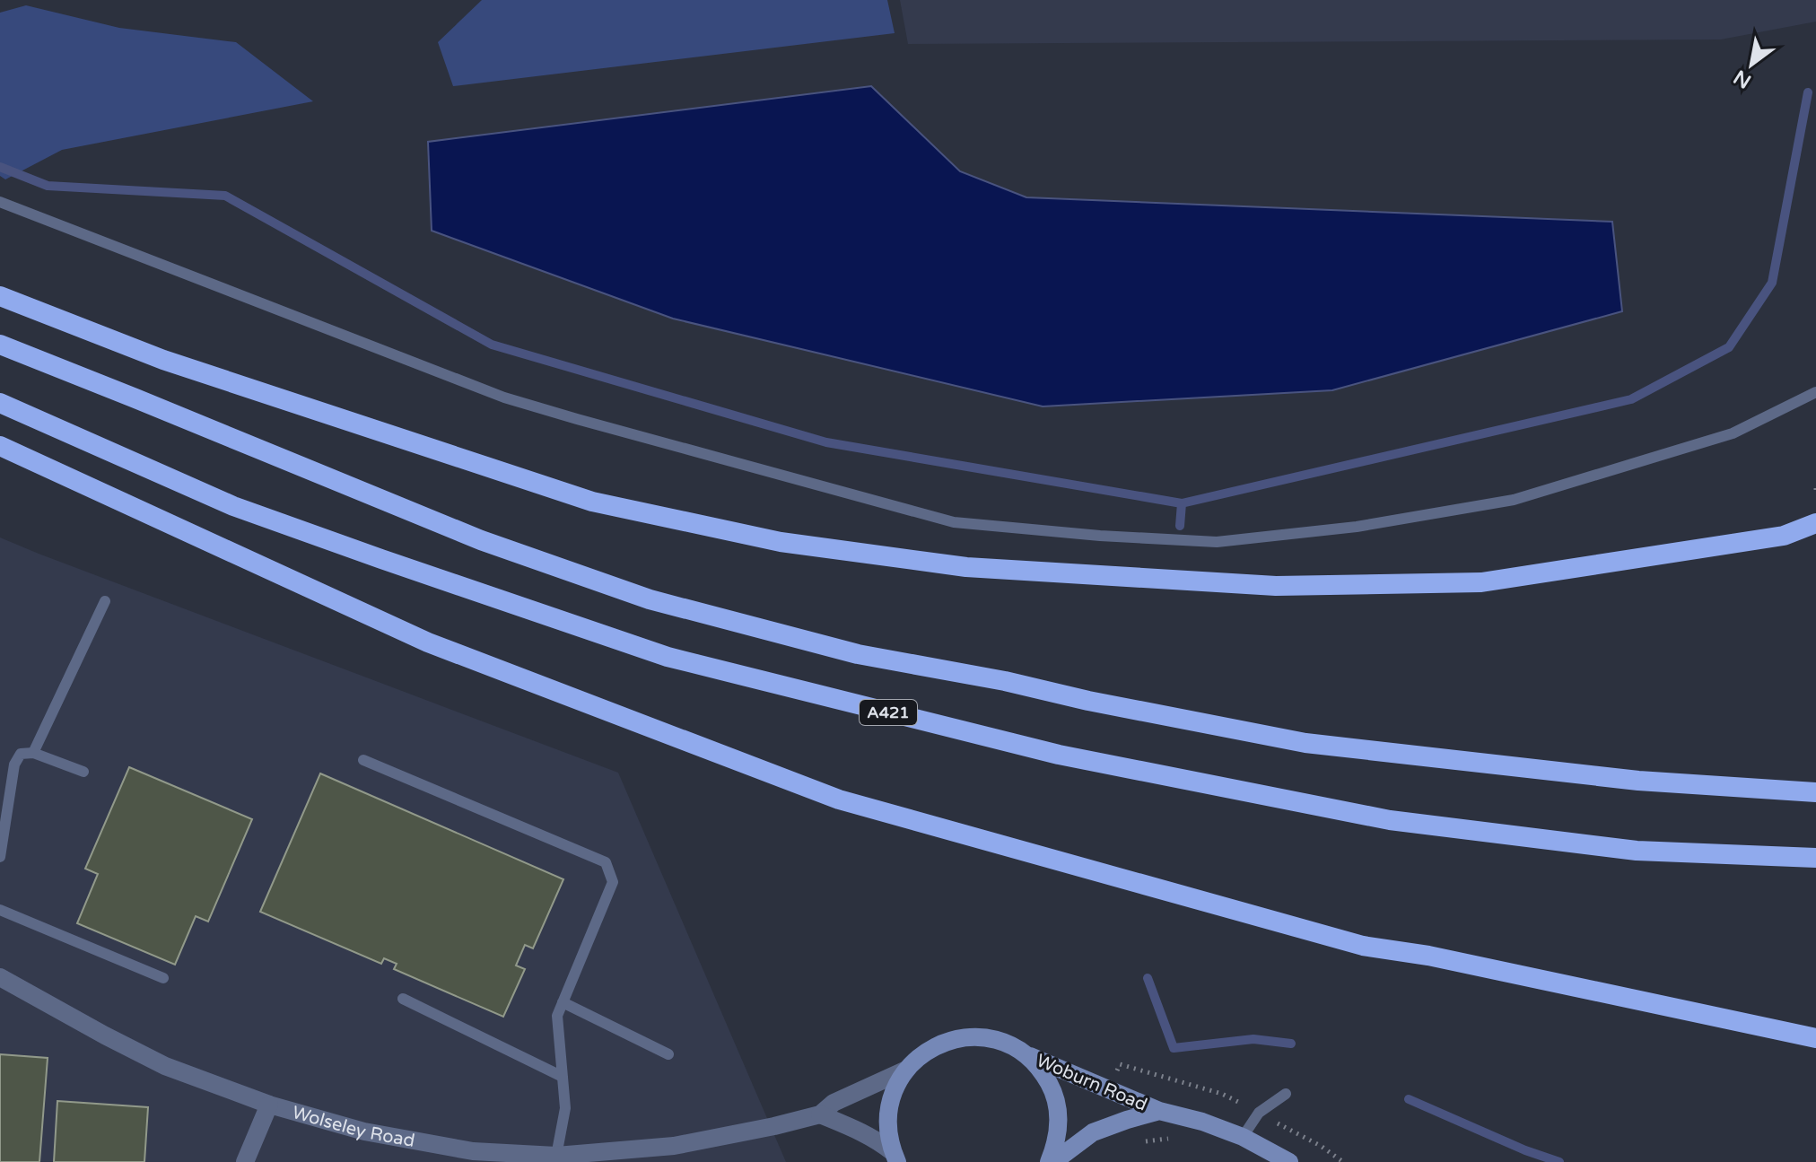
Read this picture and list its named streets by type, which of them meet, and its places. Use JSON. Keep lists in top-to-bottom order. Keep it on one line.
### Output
{"streets":{"highway":["A421"],"main road":["Woburn Road"],"street":["Wolseley Road"]},"crossings":[["Woburn Road","Wolseley Road"]],"north":"bottom left"}
